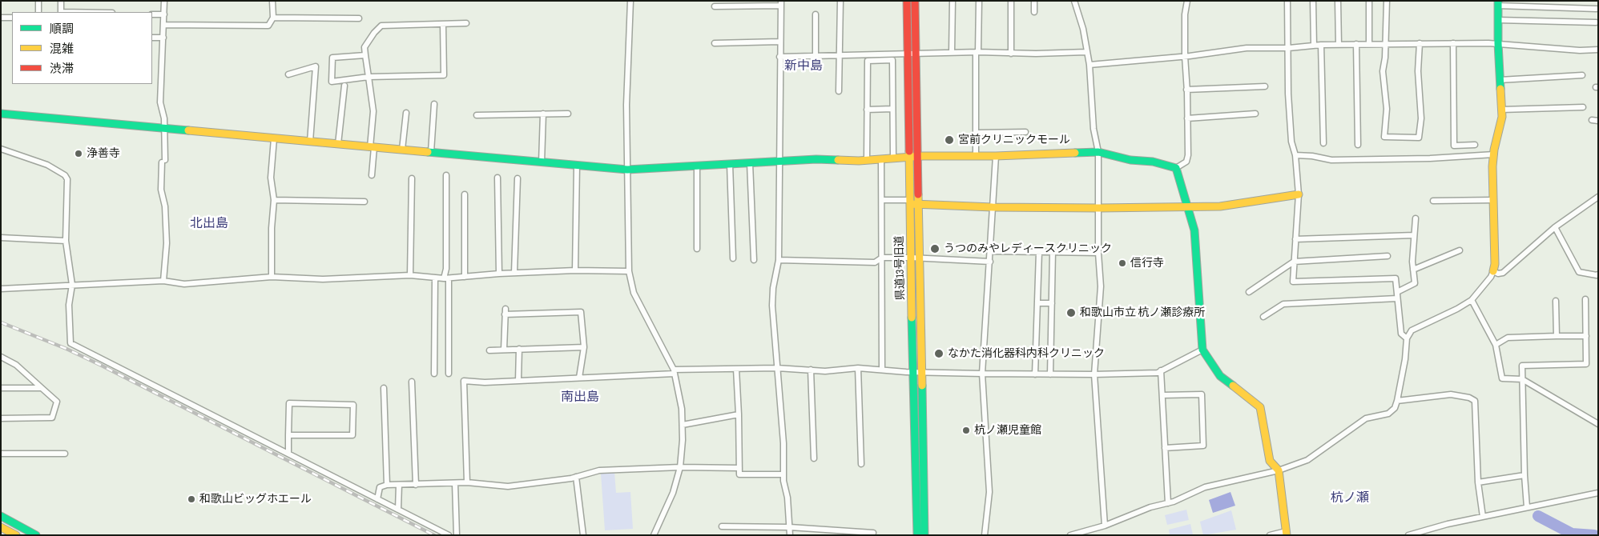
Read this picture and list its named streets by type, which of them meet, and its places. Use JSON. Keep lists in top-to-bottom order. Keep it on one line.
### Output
{"streets":{"street":["県道13号旧道"]},"districts":["新中島","北出島","南出島","杭ノ瀬"],"places":["宮前クリニックモール","浄善寺","うつのみやレディースクリニック","信行寺","和歌山市立 杭ノ瀬診療所","なかた消化器科内科クリニック","杭ノ瀬児童館","和歌山ビッグホエール"],"legend":["順調","混雑","渋滞"]}
